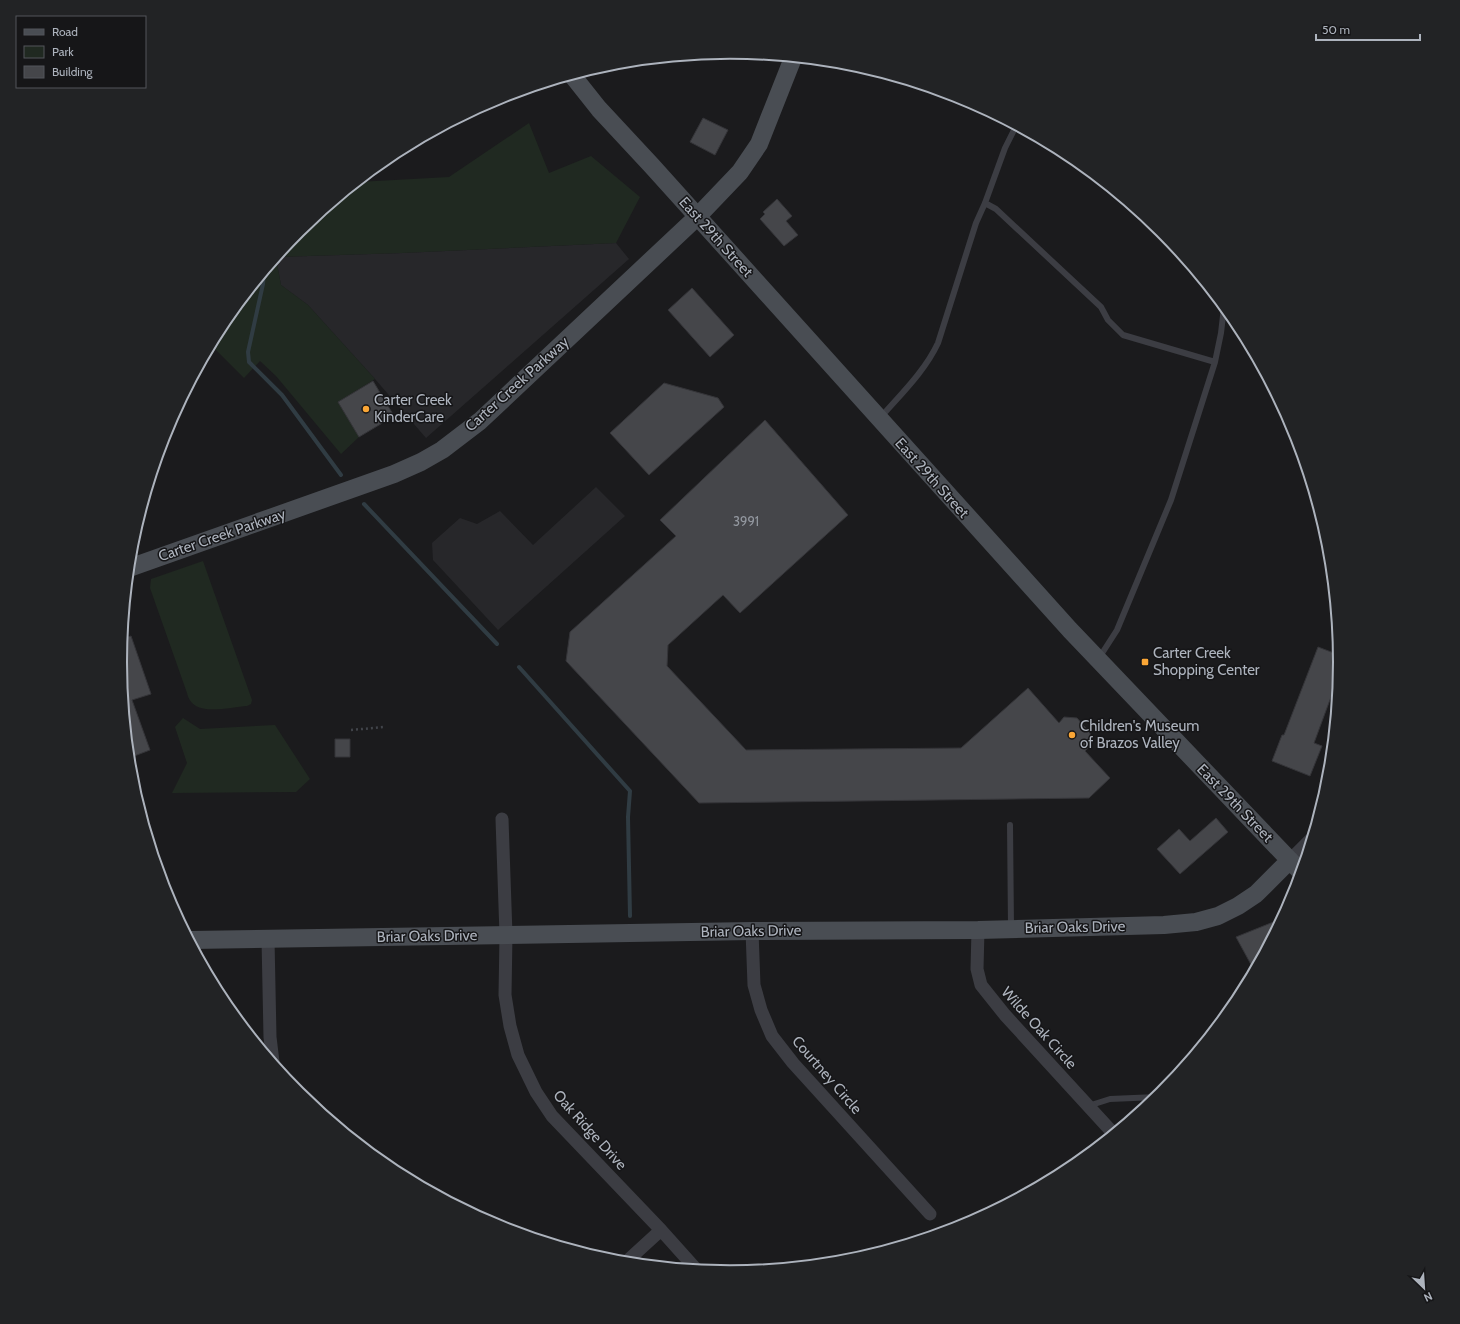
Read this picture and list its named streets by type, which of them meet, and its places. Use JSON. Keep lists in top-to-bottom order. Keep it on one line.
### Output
{"streets":{"street":["East 29th Street","Carter Creek Parkway","Briar Oaks Drive","Wilde Oak Circle","Courtney Circle","Oak Ridge Drive"]},"crossings":[["East 29th Street","Carter Creek Parkway"],["East 29th Street","Briar Oaks Drive"],["Briar Oaks Drive","Wilde Oak Circle"],["Briar Oaks Drive","Courtney Circle"],["Briar Oaks Drive","Oak Ridge Drive"]],"places":{"other":["Carter Creek KinderCare","Children's Museum of Brazos Valley"],"transit":["Carter Creek Shopping Center"]},"house_numbers":["3991"],"legend":["Road","Park","Building"],"scale_bar":"50 m","north":"bottom right"}
